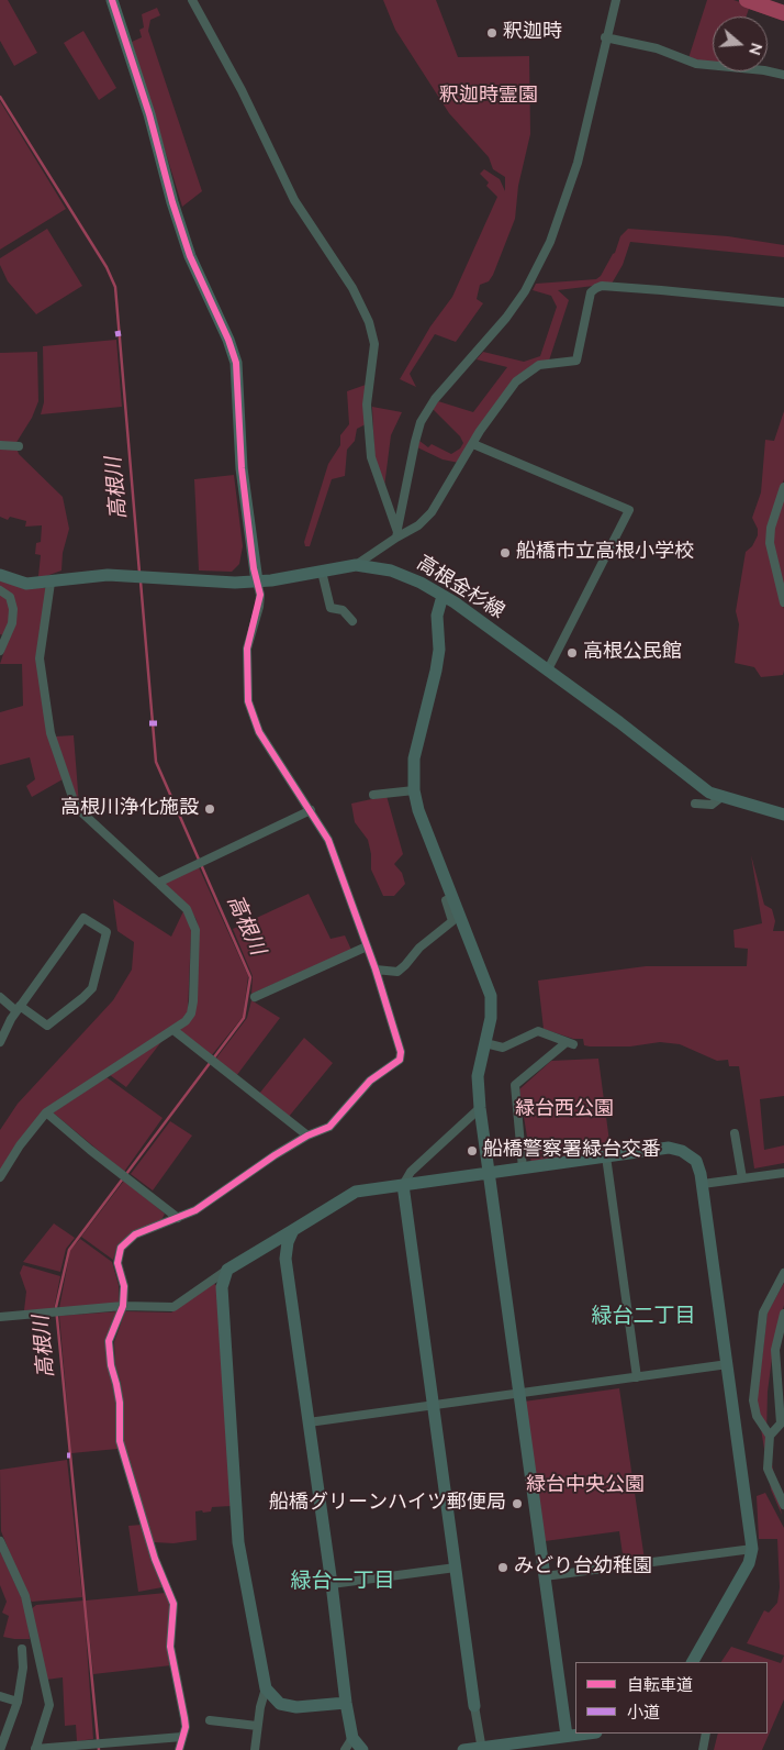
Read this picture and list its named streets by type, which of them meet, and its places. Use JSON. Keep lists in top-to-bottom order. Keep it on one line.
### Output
{"streets":{"street":["高根金杉線"]},"districts":["緑台二丁目","緑台一丁目"],"water":["高根川"],"parks":["釈迦時霊園","緑台西公園","緑台中央公園"],"places":["釈迦時","船橋市立高根小学校","高根公民館","高根川浄化施設","船橋警察署緑台交番","船橋グリーンハイツ郵便局","みどり台幼稚園"],"legend":["自転車道","小道"],"north":"right"}
